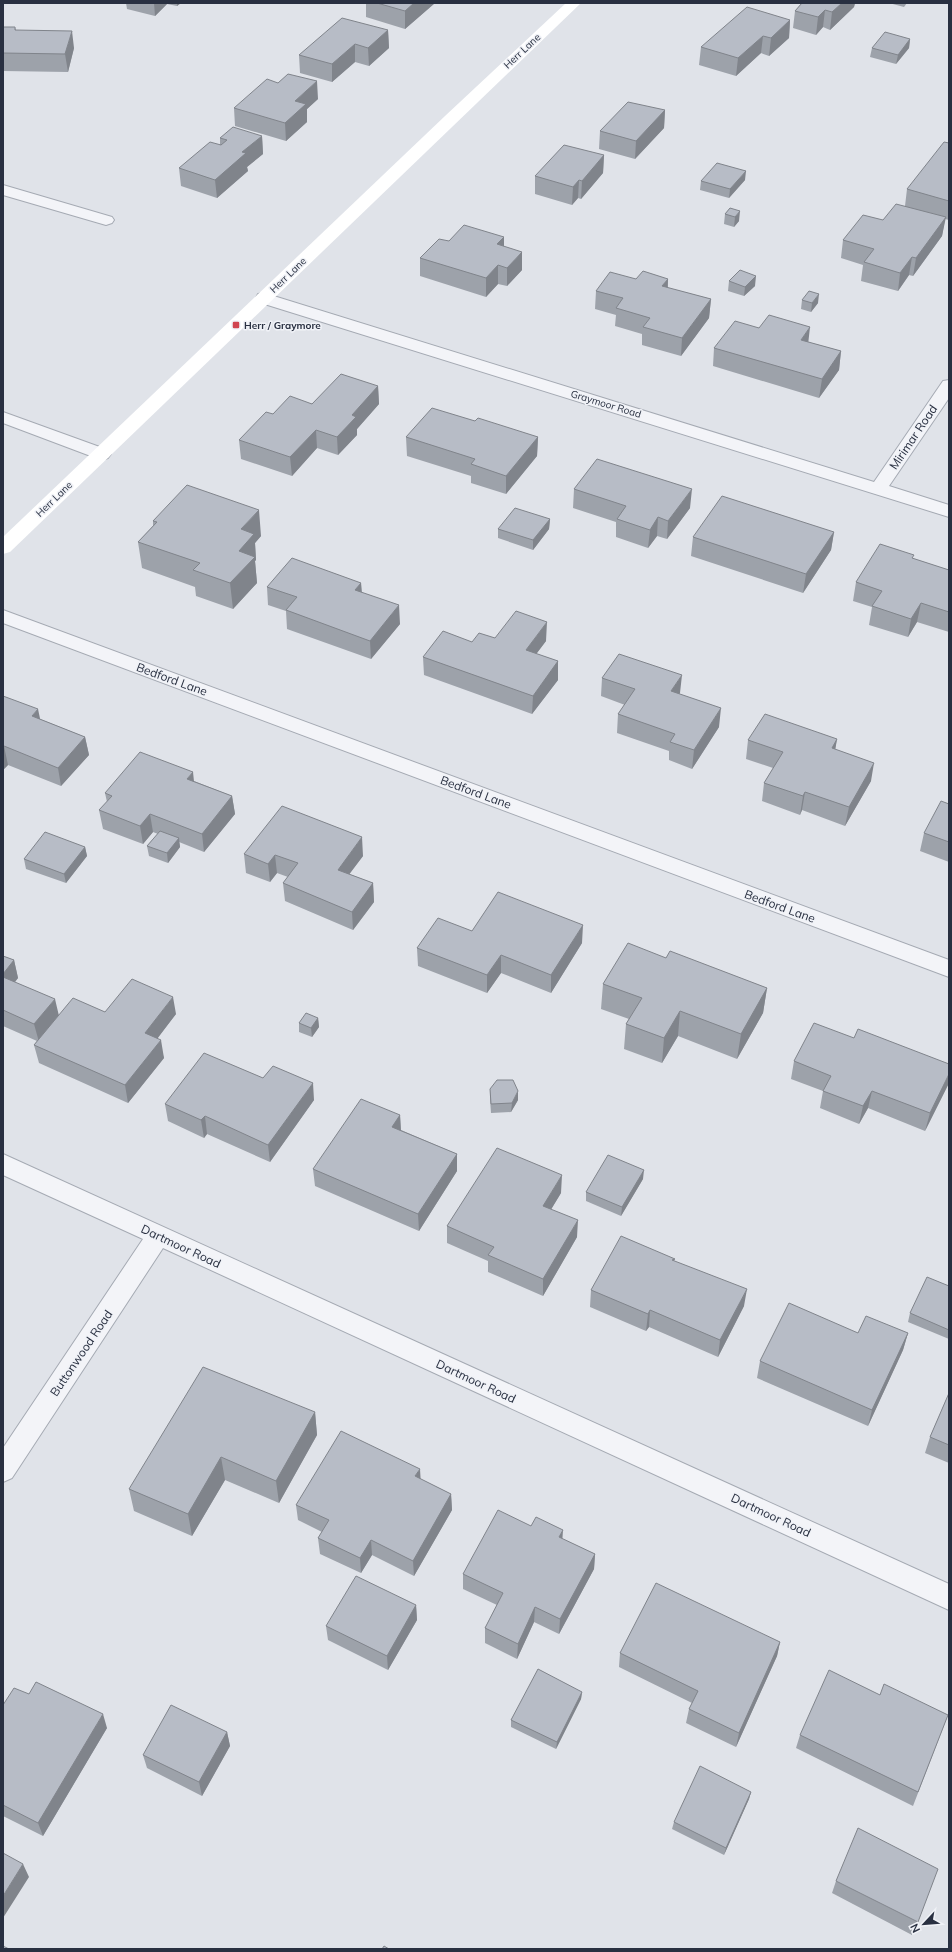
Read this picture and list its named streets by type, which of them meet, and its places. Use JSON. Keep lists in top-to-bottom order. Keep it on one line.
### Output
{"streets":{"main road":["Herr Lane"],"street":["Graymoor Road","Mirimar Road","Bedford Lane","Dartmoor Road","Buttonwood Road"]},"crossings":[["Herr Lane","Graymoor Road"],["Graymoor Road","Mirimar Road"],["Dartmoor Road","Buttonwood Road"]],"places":{"transit":["Herr / Graymore"]},"north":"bottom left"}
